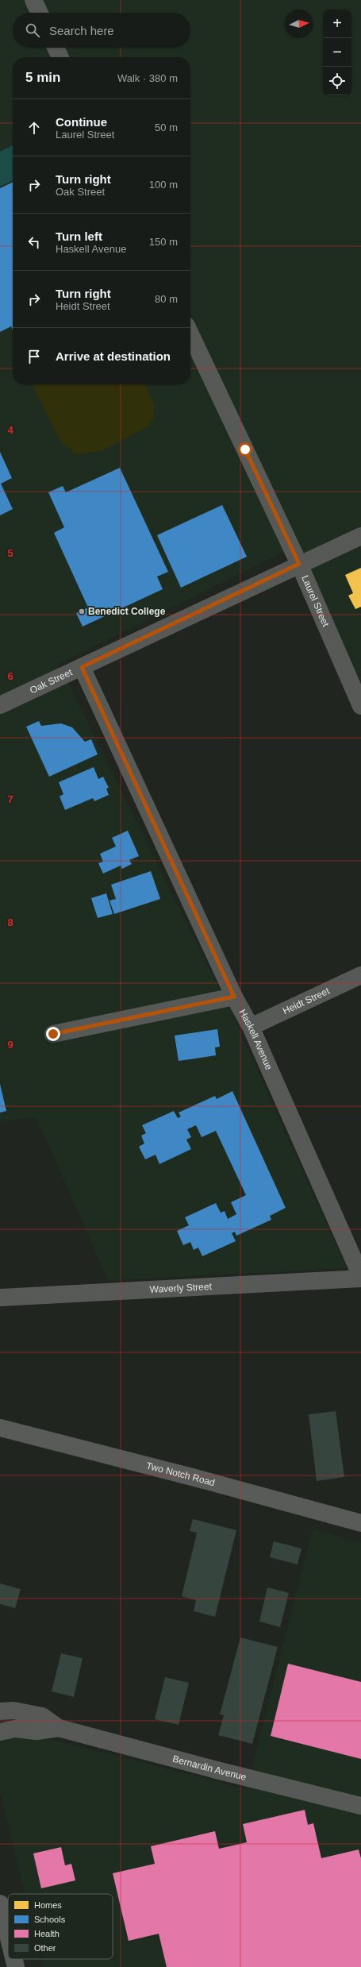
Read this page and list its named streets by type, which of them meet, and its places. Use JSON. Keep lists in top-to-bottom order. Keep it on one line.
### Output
{"streets":{"main road":["Two Notch Road"],"street":["Laurel Street","Oak Street","Heidt Street","Haskell Avenue","Waverly Street","Bernardin Avenue"]},"crossings":[["Laurel Street","Oak Street"],["Oak Street","Haskell Avenue"],["Heidt Street","Haskell Avenue"]],"places":["Benedict College"],"legend":["Homes","Schools","Health","Other"],"north":"right","page":{"map_buttons":["+","−"],"search":"Search here","heading":["5 min","Walk · 380 m"],"list":[["Continue","Laurel Street","50 m"],["Turn right","Oak Street","100 m"],["Turn left","Haskell Avenue","150 m"],["Turn right","Heidt Street","80 m"],"Arrive at destination"]},"grid":{"rows":["4","5","6","7","8","9"]}}
